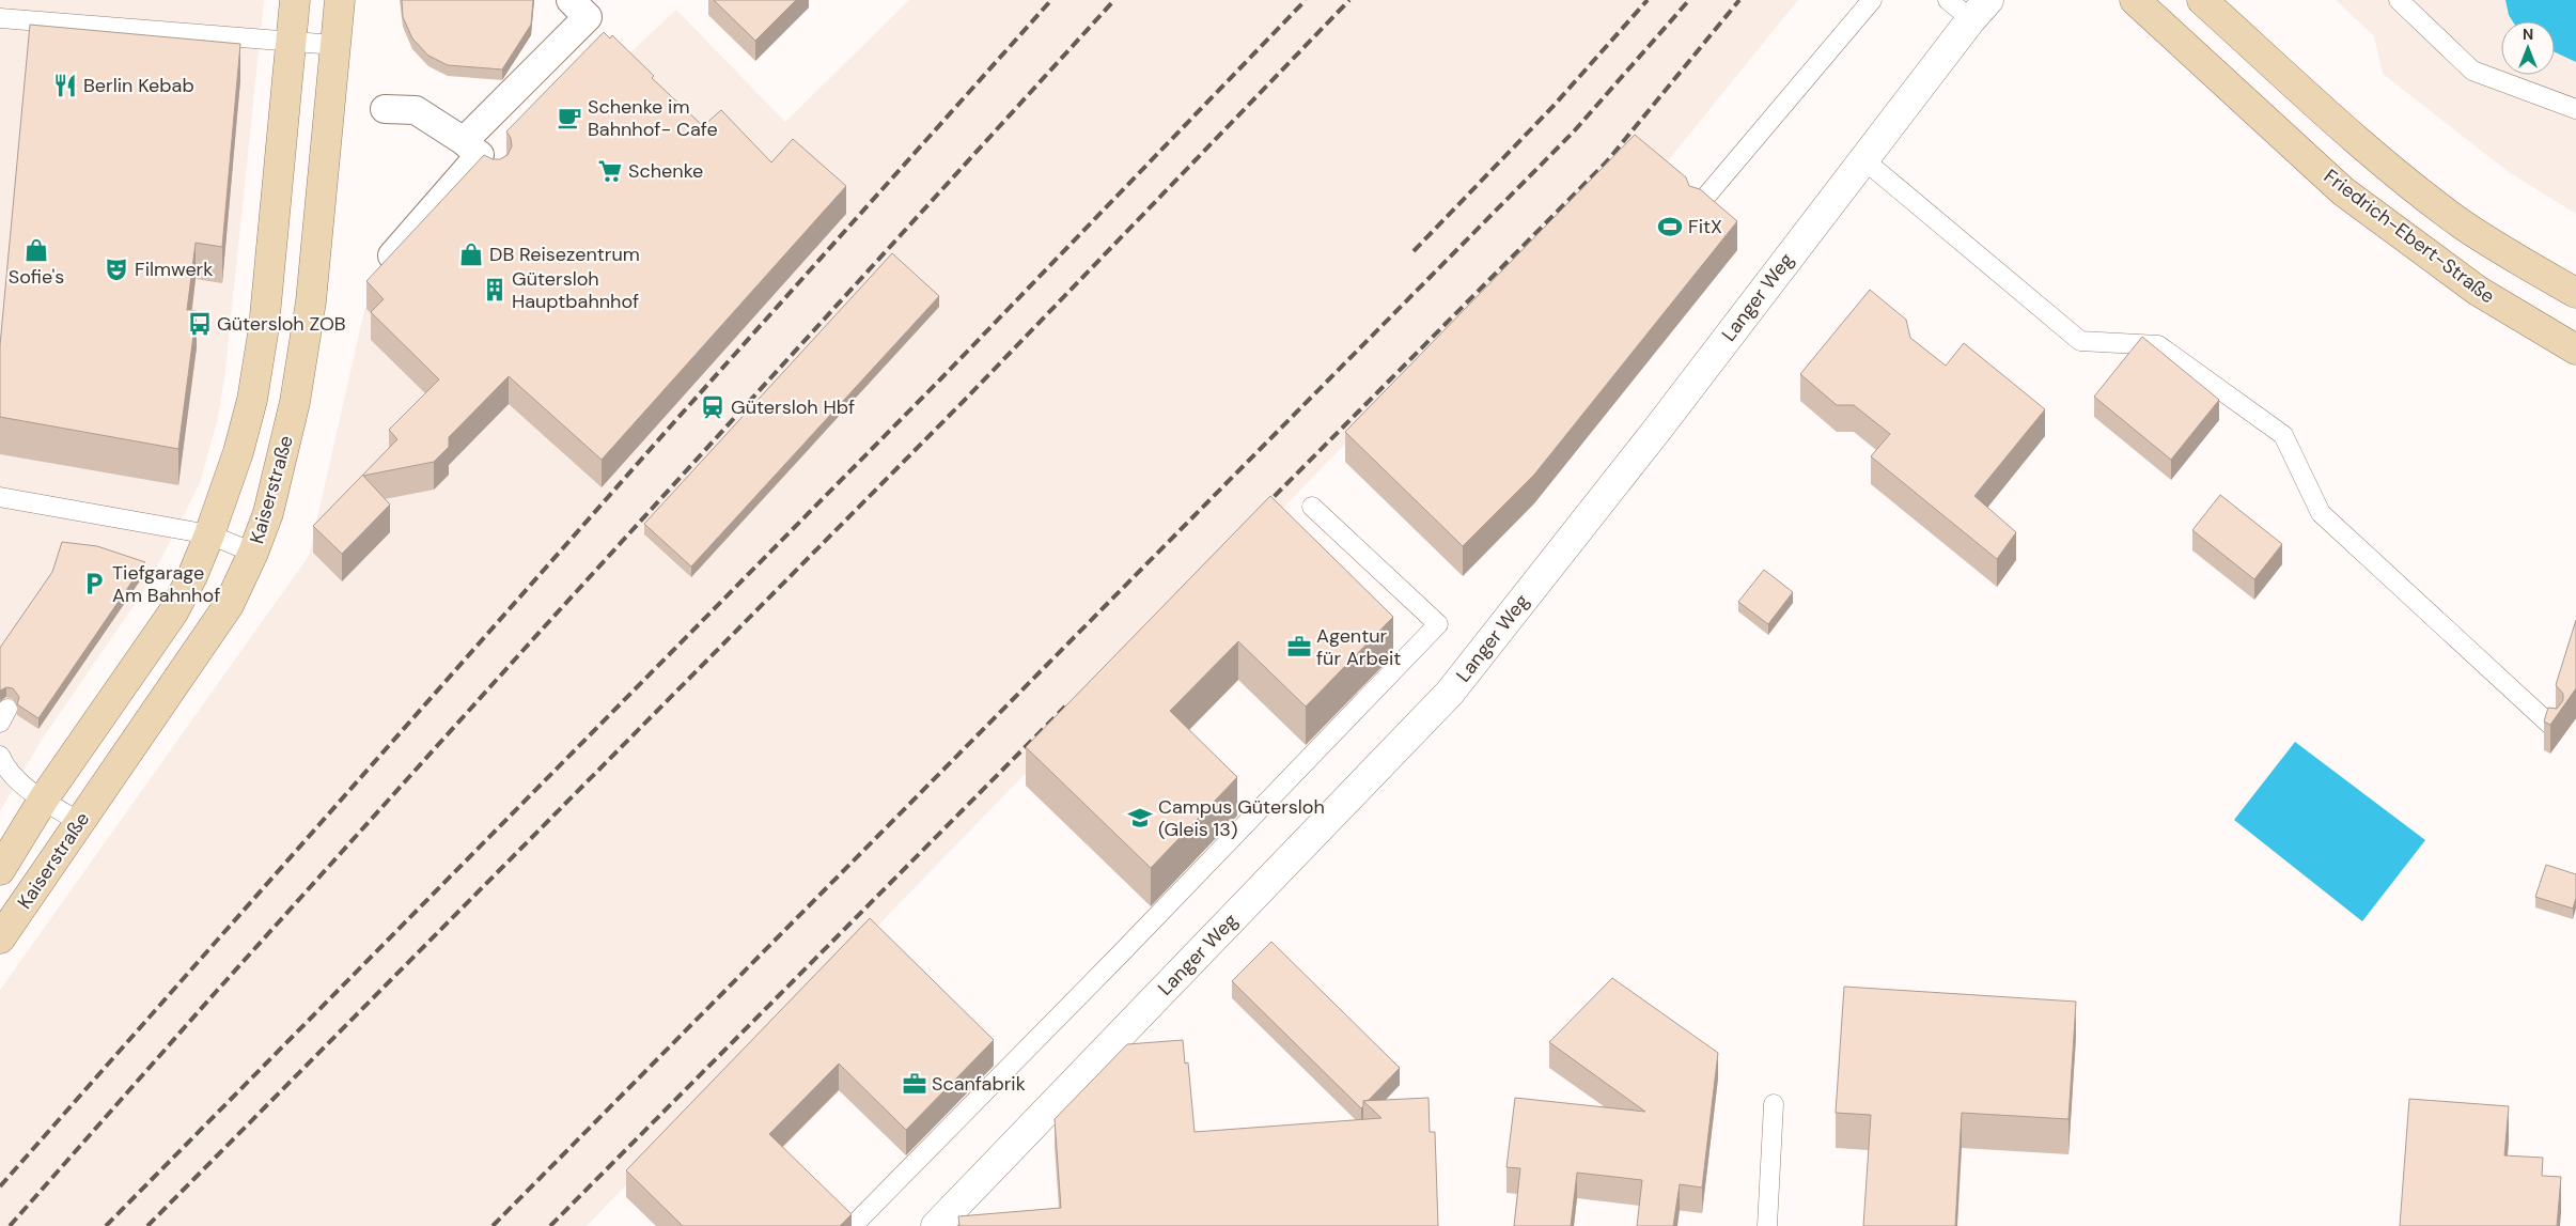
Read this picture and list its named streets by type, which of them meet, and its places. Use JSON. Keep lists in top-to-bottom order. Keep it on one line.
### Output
{"streets":{"main road":["Friedrich-Ebert-Straße","Kaiserstraße"],"street":["Langer Weg"]},"places":{"restaurant":["Berlin Kebab"],"cafe":["Schenke im Bahnhof- Cafe"],"supermarket":["Schenke"],"sports":["FitX"],"shop":["Sofie's","DB Reisezentrum"],"theatre":["Filmwerk"],"building":["Gütersloh Hauptbahnhof"],"bus stop":["Gütersloh ZOB"],"station":["Gütersloh Hbf"],"parking":["Tiefgarage Am Bahnhof"],"office":["Agentur für Arbeit","Scanfabrik"],"school or university":["Campus Gütersloh (Gleis 13)"]},"north":"top"}
